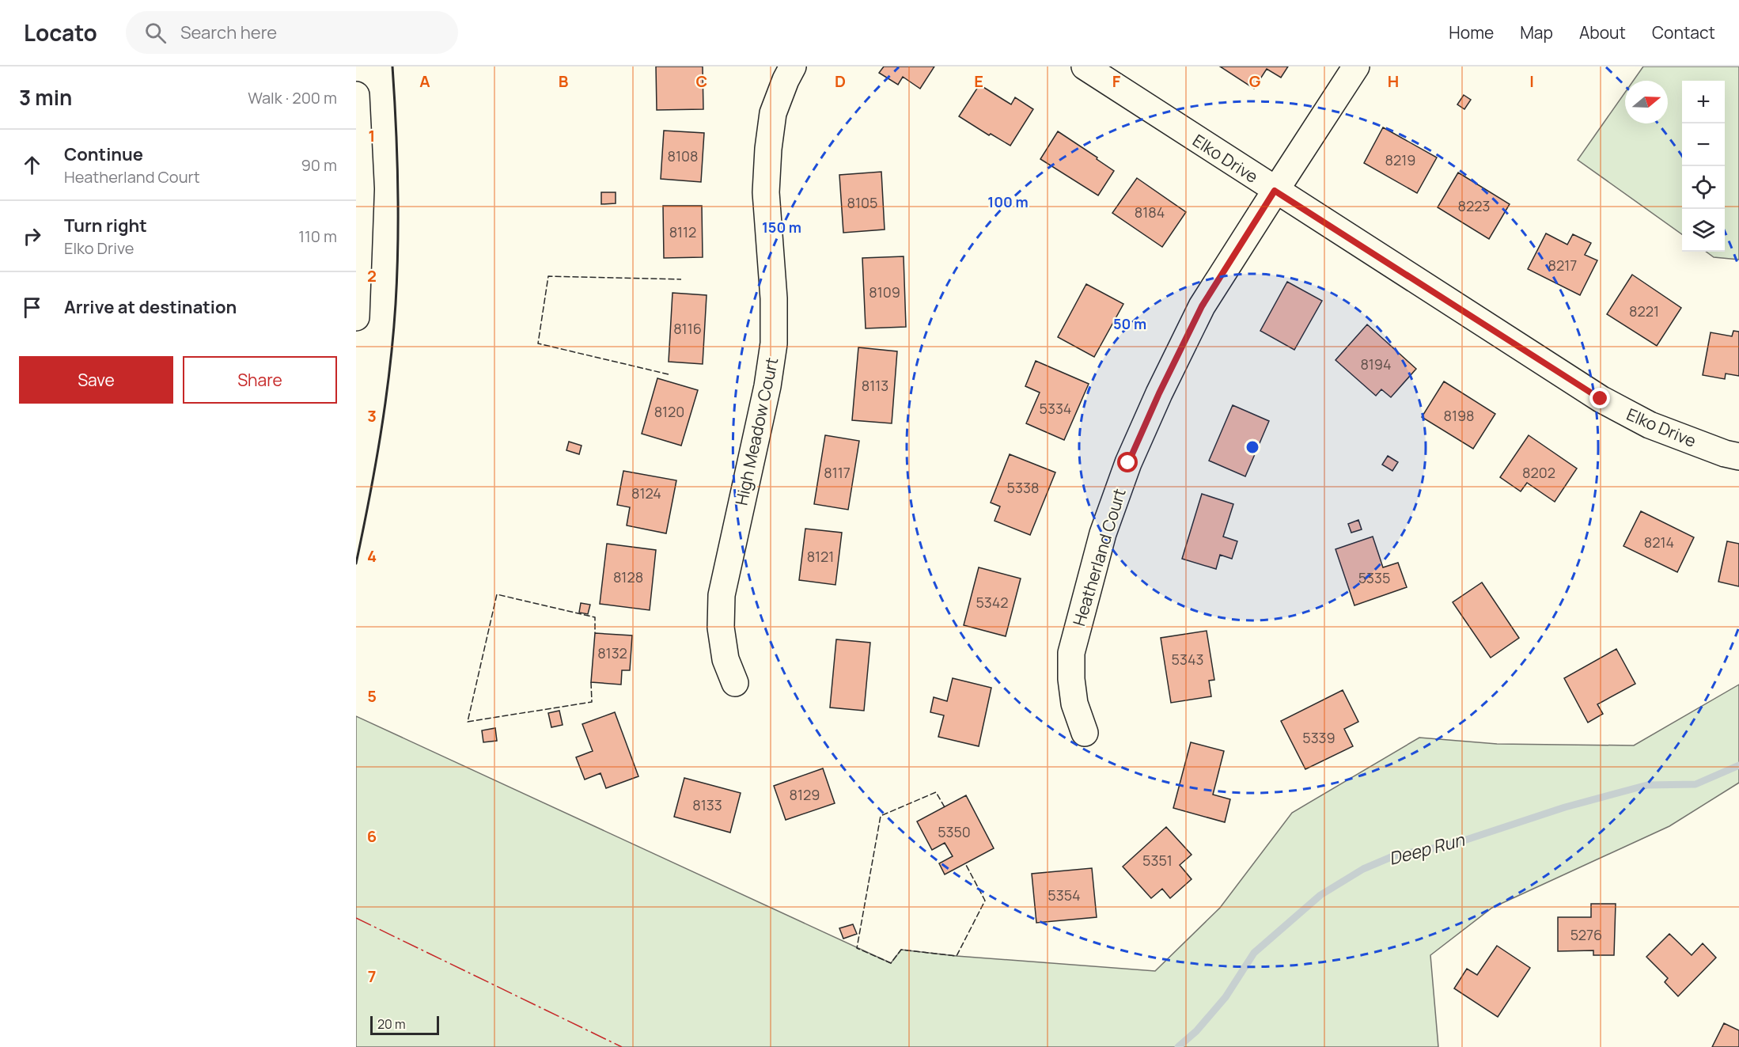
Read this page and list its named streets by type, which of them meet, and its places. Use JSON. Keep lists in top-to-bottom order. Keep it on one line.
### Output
{"streets":{"main road":["Elko Drive","High Meadow Court","Heatherland Court"]},"crossings":[["Elko Drive","Heatherland Court"]],"water":["Deep Run"],"house_numbers":["8108","8219","8105","8223","8184","8112","8217","8109","8221","8116","8194","8113","5334","8120","8198","8117","8202","5338","8124","8214","8121","8128","5335","5342","8132","5343","5339","8129","8133","5350","5351","5354","5276"],"scale_bar":"20 m","north":"right","page":{"header":"Locato","search":"Search here","nav":["Home","Map","About","Contact"],"heading":["3 min","Walk · 200 m"],"map_buttons":["+","−"],"list":[["Continue","Heatherland Court","90 m"],["Turn right","Elko Drive","110 m"],"Arrive at destination"],"buttons":["Save","Share"],"scale":"20 m"},"grid":{"columns":["A","B","C","D","E","F","G","H","I"],"rows":["1","2","3","4","5","6","7"]},"rings":["100 m","150 m","50 m"]}
